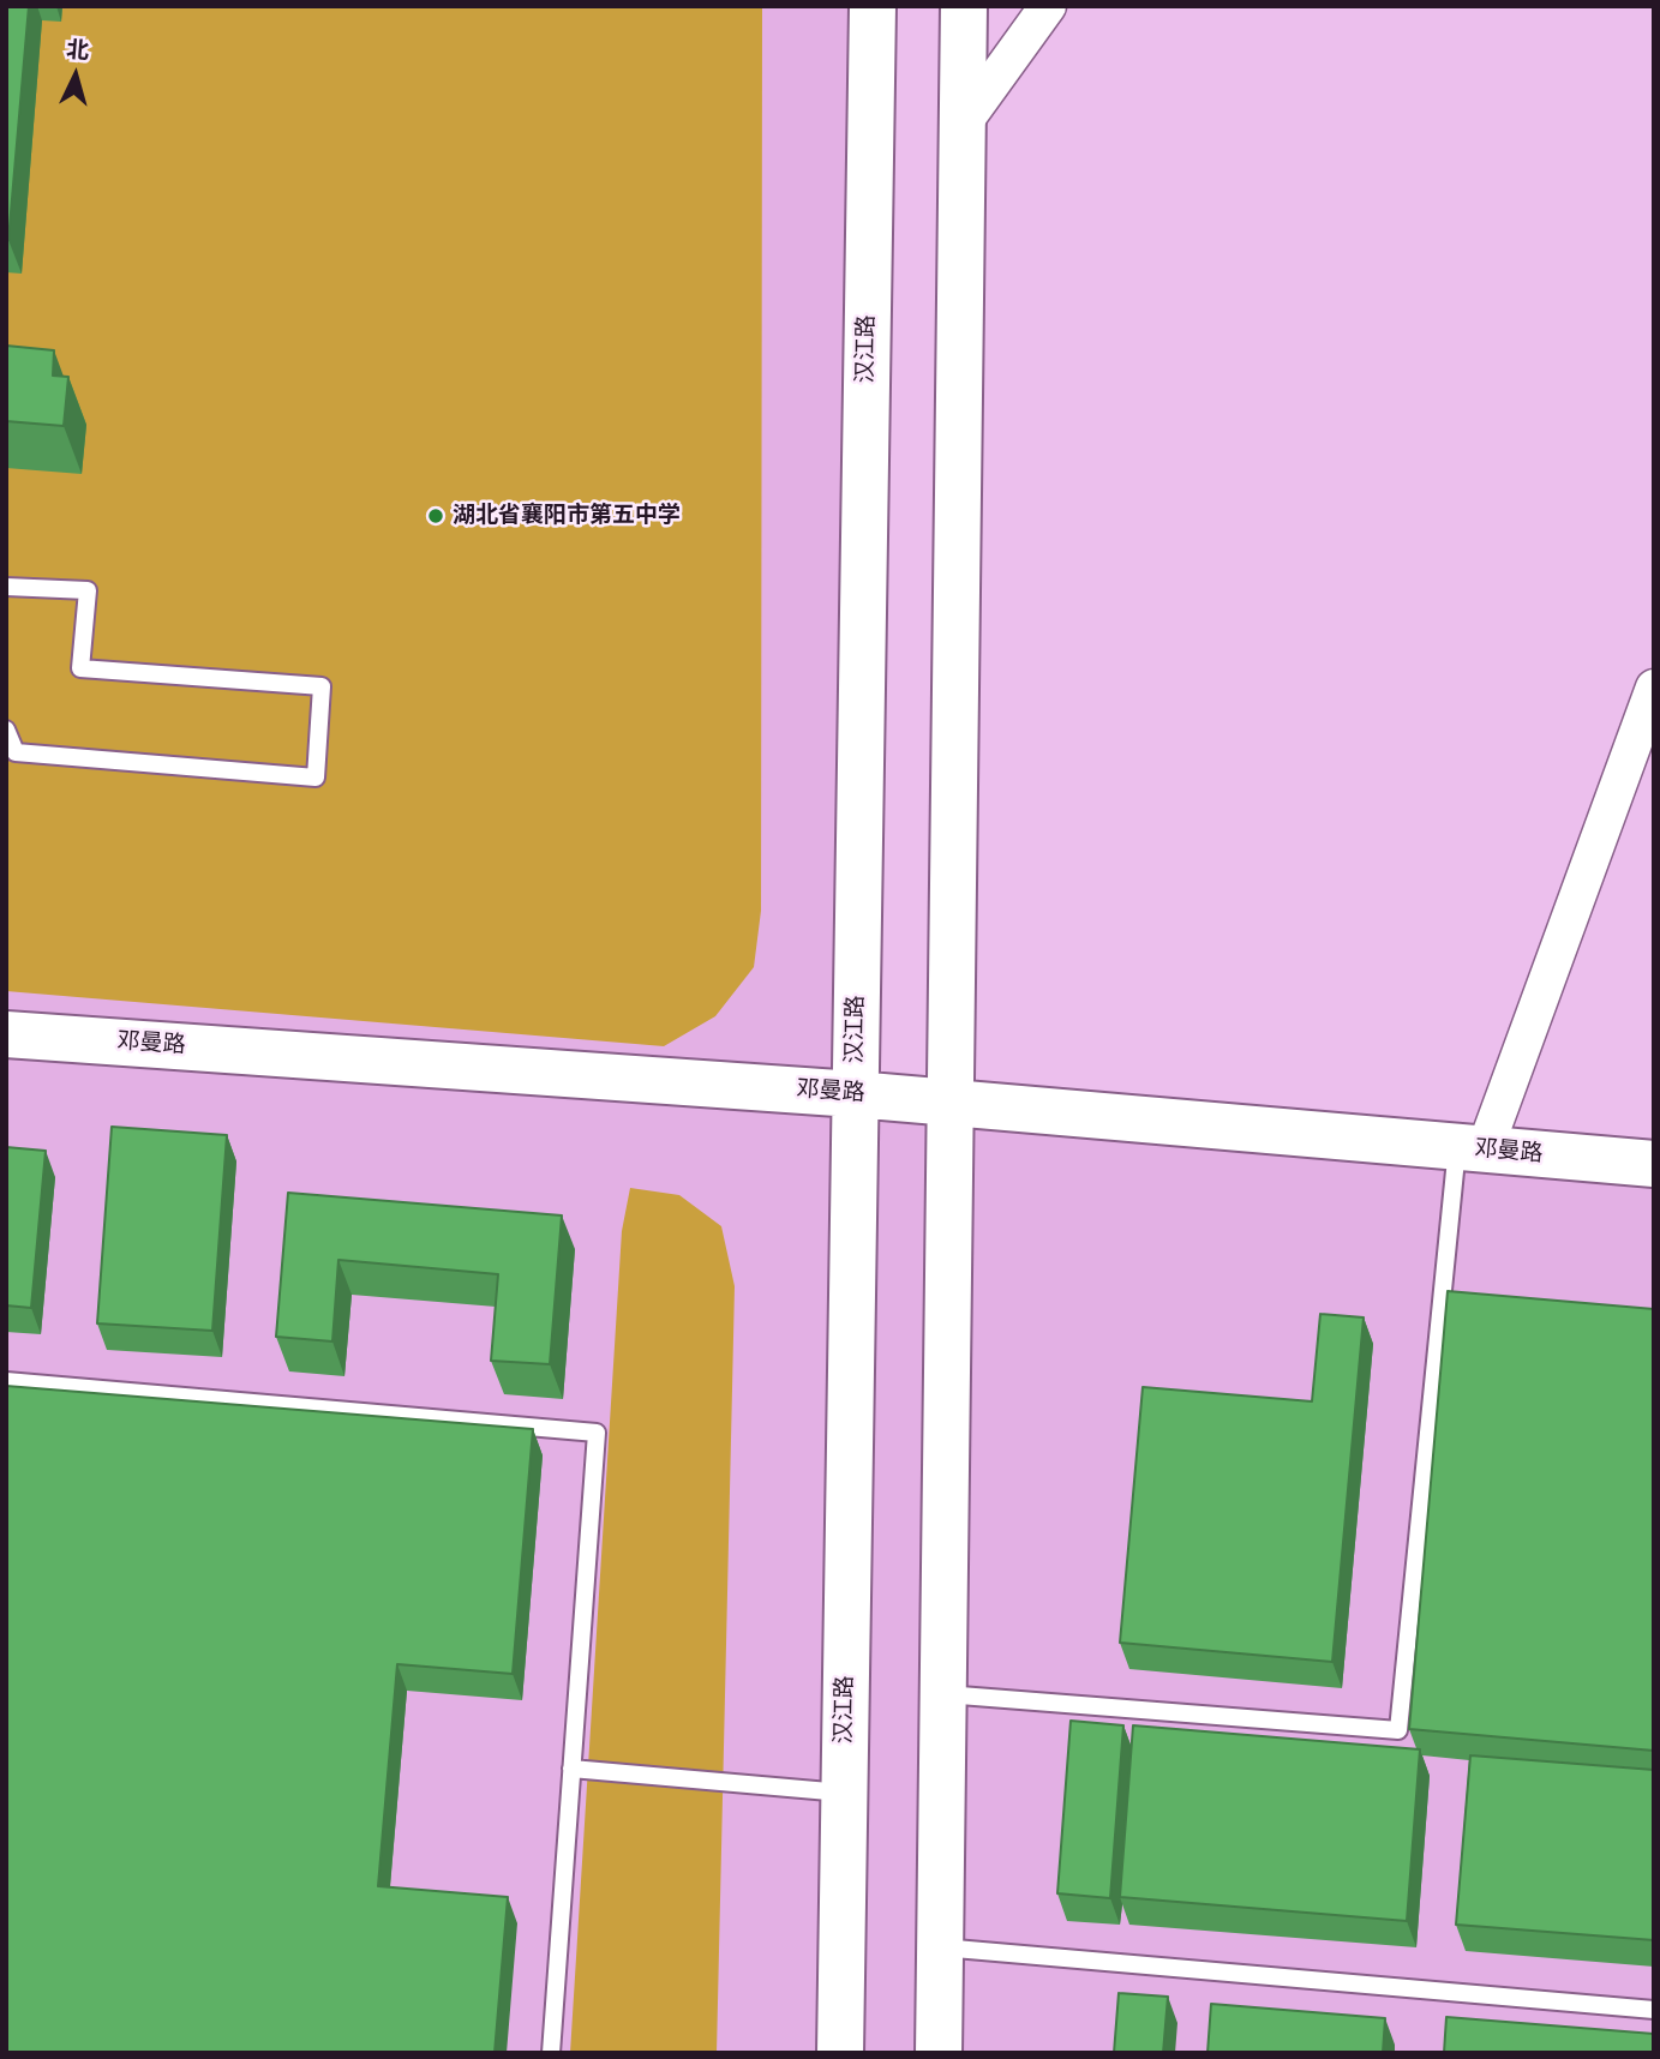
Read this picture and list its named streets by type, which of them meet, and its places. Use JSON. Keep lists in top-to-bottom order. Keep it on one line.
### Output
{"streets":{"main road":["汉江路","邓曼路"]},"crossings":[["汉江路","邓曼路"]],"places":["湖北省襄阳市第五中学"],"north":"top"}
